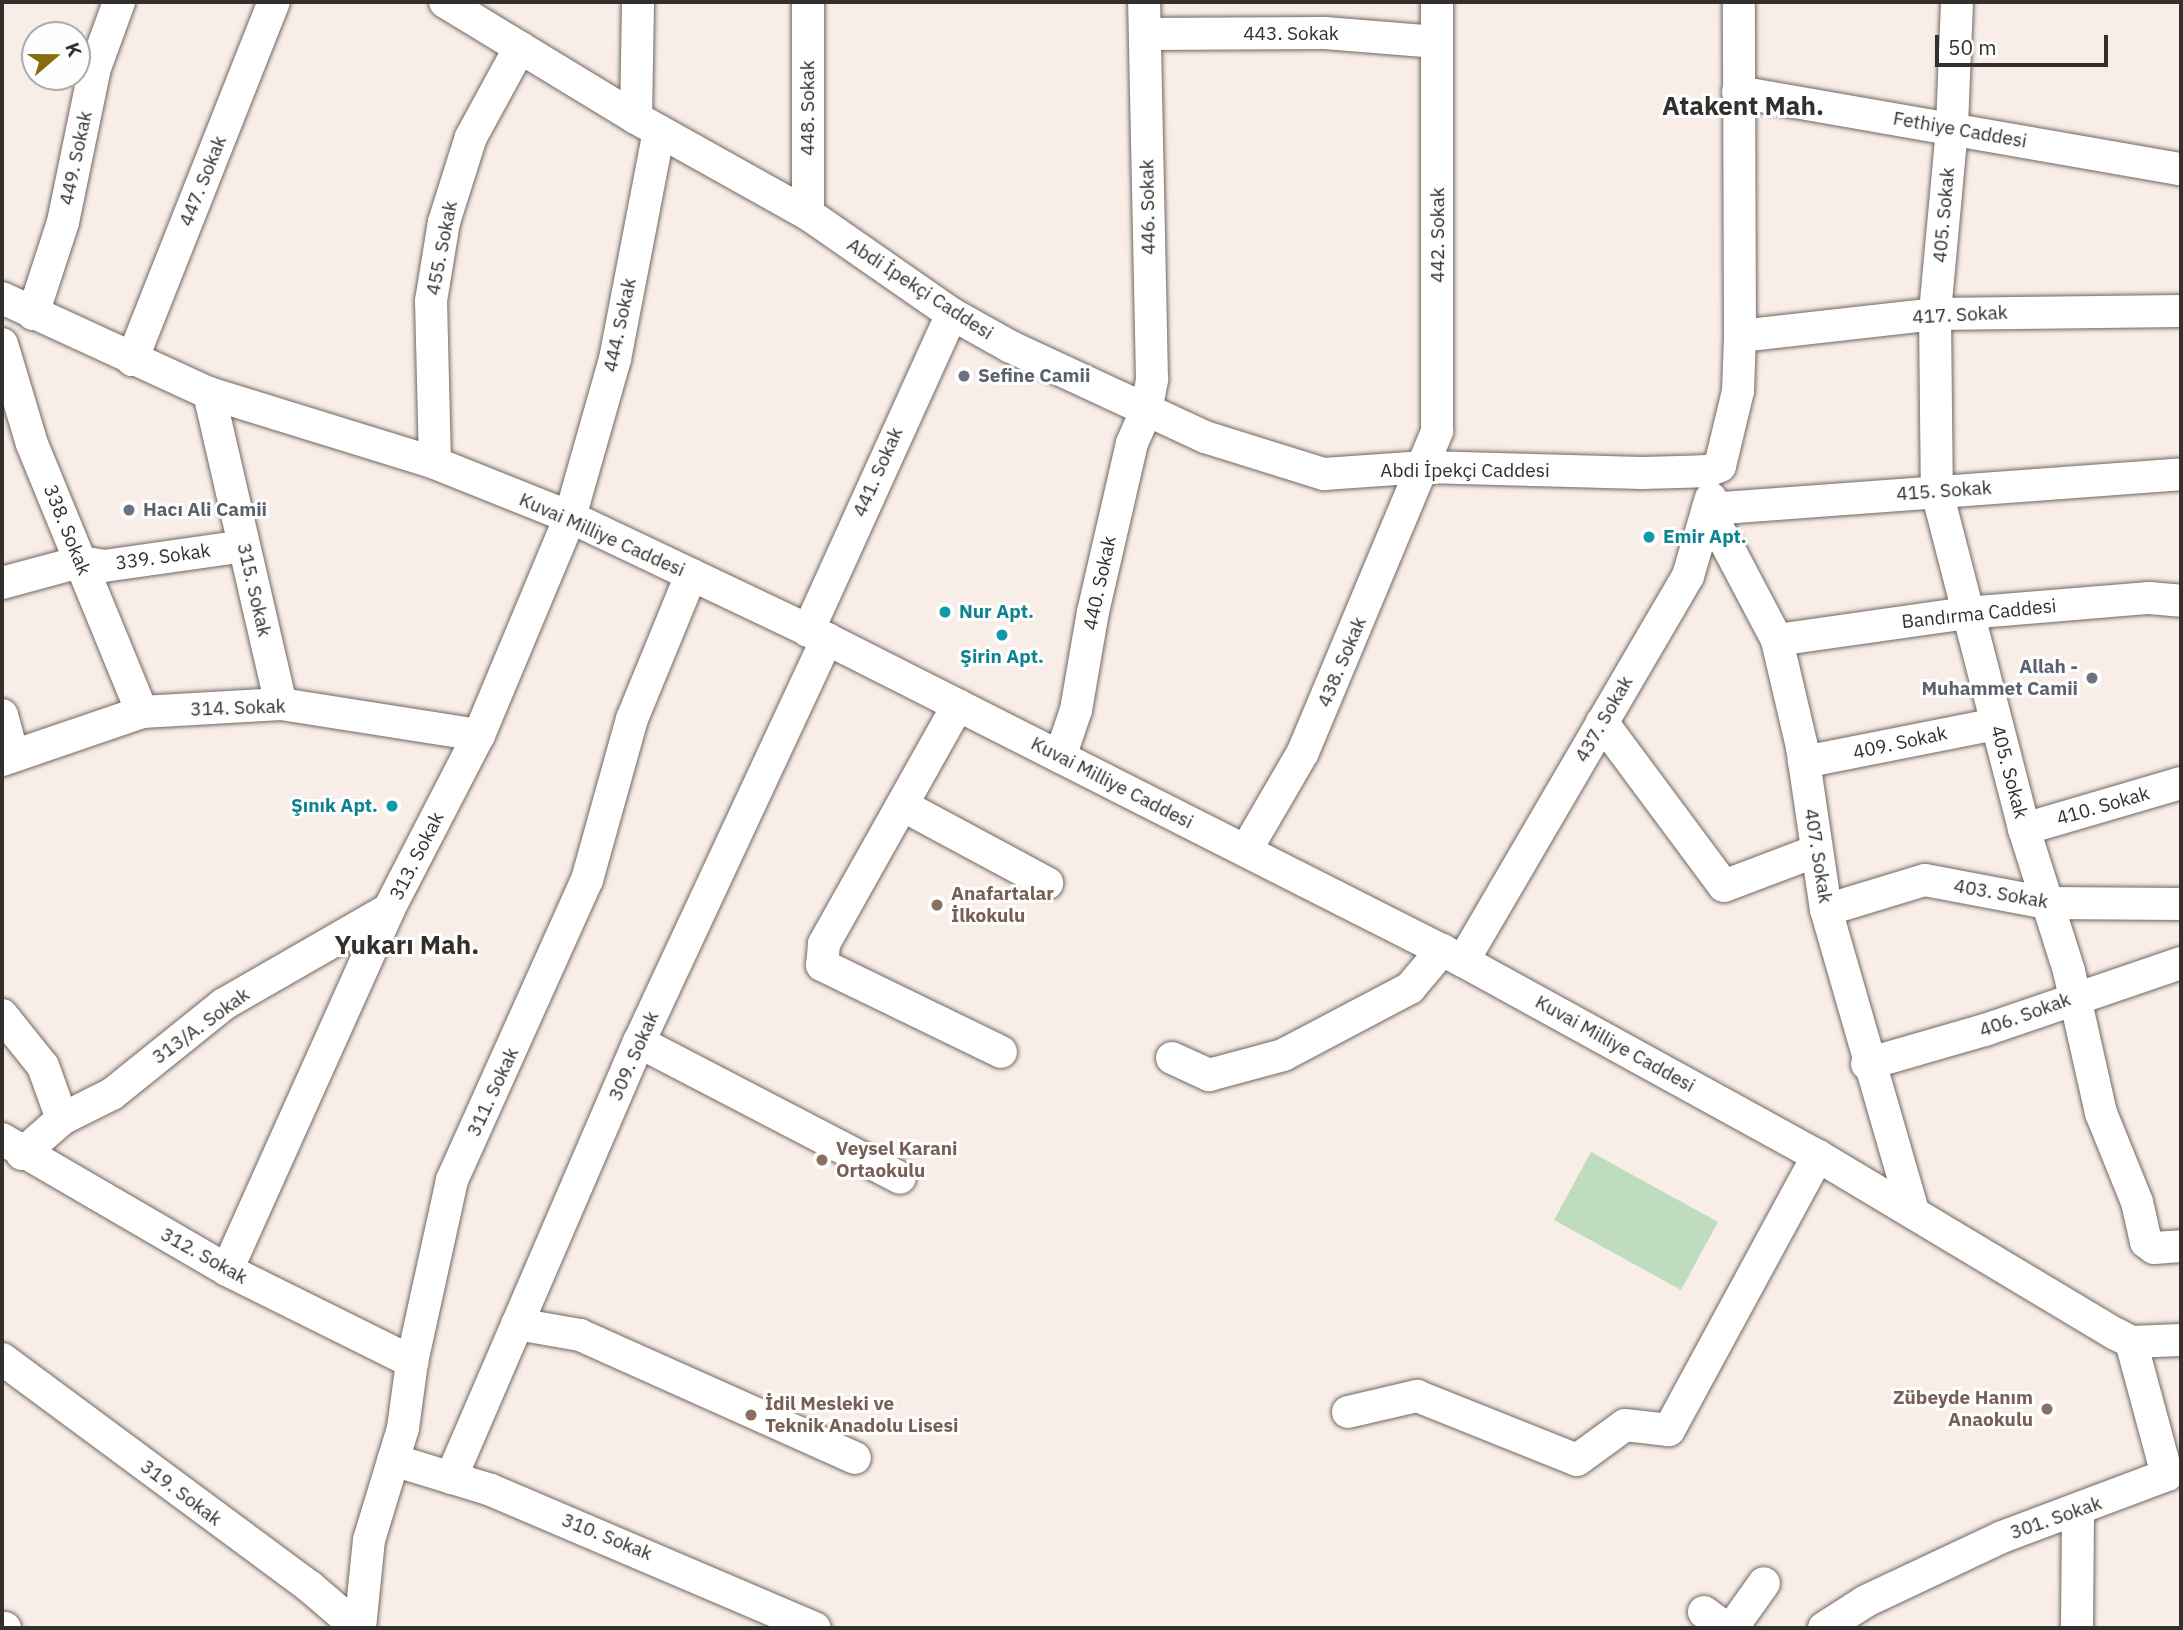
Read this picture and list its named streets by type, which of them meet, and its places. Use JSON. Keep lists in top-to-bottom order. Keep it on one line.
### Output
{"streets":{"street":["443. Sokak","448. Sokak","Fethiye Caddesi","449. Sokak","447. Sokak","446. Sokak","405. Sokak","442. Sokak","455. Sokak","Abdi İpekçi Caddesi","417. Sokak","444. Sokak","441. Sokak","415. Sokak","338. Sokak","Kuvai Milliye Caddesi","339. Sokak","440. Sokak","315. Sokak","Bandırma Caddesi","438. Sokak","314. Sokak","437. Sokak","409. Sokak","410. Sokak","313. Sokak","407. Sokak","403. Sokak","406. Sokak","313/A. Sokak","309. Sokak","311. Sokak","312. Sokak","319. Sokak","301. Sokak","310. Sokak"]},"crossings":[["443. Sokak","446. Sokak"],["443. Sokak","442. Sokak"],["448. Sokak","Abdi İpekçi Caddesi"],["Fethiye Caddesi","405. Sokak"],["449. Sokak","Kuvai Milliye Caddesi"],["447. Sokak","Kuvai Milliye Caddesi"],["446. Sokak","Abdi İpekçi Caddesi"],["446. Sokak","440. Sokak"],["405. Sokak","417. Sokak"],["405. Sokak","415. Sokak"],["405. Sokak","Bandırma Caddesi"],["405. Sokak","409. Sokak"],["405. Sokak","410. Sokak"],["405. Sokak","403. Sokak"],["405. Sokak","406. Sokak"],["442. Sokak","Abdi İpekçi Caddesi"],["442. Sokak","438. Sokak"],["455. Sokak","Abdi İpekçi Caddesi"],["455. Sokak","Kuvai Milliye Caddesi"],["Abdi İpekçi Caddesi","444. Sokak"],["Abdi İpekçi Caddesi","441. Sokak"],["Abdi İpekçi Caddesi","440. Sokak"],["Abdi İpekçi Caddesi","438. Sokak"],["Abdi İpekçi Caddesi","437. Sokak"],["444. Sokak","Kuvai Milliye Caddesi"],["444. Sokak","313. Sokak"],["441. Sokak","Kuvai Milliye Caddesi"],["441. Sokak","309. Sokak"],["415. Sokak","437. Sokak"],["415. Sokak","407. Sokak"],["338. Sokak","339. Sokak"],["338. Sokak","314. Sokak"],["Kuvai Milliye Caddesi","440. Sokak"],["Kuvai Milliye Caddesi","315. Sokak"],["Kuvai Milliye Caddesi","438. Sokak"],["Kuvai Milliye Caddesi","437. Sokak"],["Kuvai Milliye Caddesi","313. Sokak"],["Kuvai Milliye Caddesi","407. Sokak"],["Kuvai Milliye Caddesi","309. Sokak"],["Kuvai Milliye Caddesi","311. Sokak"],["Kuvai Milliye Caddesi","301. Sokak"],["339. Sokak","315. Sokak"],["315. Sokak","314. Sokak"],["Bandırma Caddesi","407. Sokak"],["314. Sokak","313. Sokak"],["437. Sokak","407. Sokak"],["409. Sokak","407. Sokak"],["313. Sokak","313/A. Sokak"],["313. Sokak","312. Sokak"],["407. Sokak","403. Sokak"],["407. Sokak","406. Sokak"],["313/A. Sokak","312. Sokak"],["309. Sokak","310. Sokak"],["311. Sokak","312. Sokak"],["311. Sokak","319. Sokak"],["311. Sokak","310. Sokak"]],"districts":["Atakent Mah.","Yukarı Mah."],"places":["Sefine Camii","Hacı Ali Camii","Emir Apt.","Nur Apt.","Şirin Apt.","Allah - Muhammet Camii","Şınık Apt.","Anafartalar İlkokulu","Veysel Karani Ortaokulu","Zübeyde Hanım Anaokulu","İdil Mesleki ve Teknik Anadolu Lisesi"],"scale_bar":"50 m","north":"right"}
